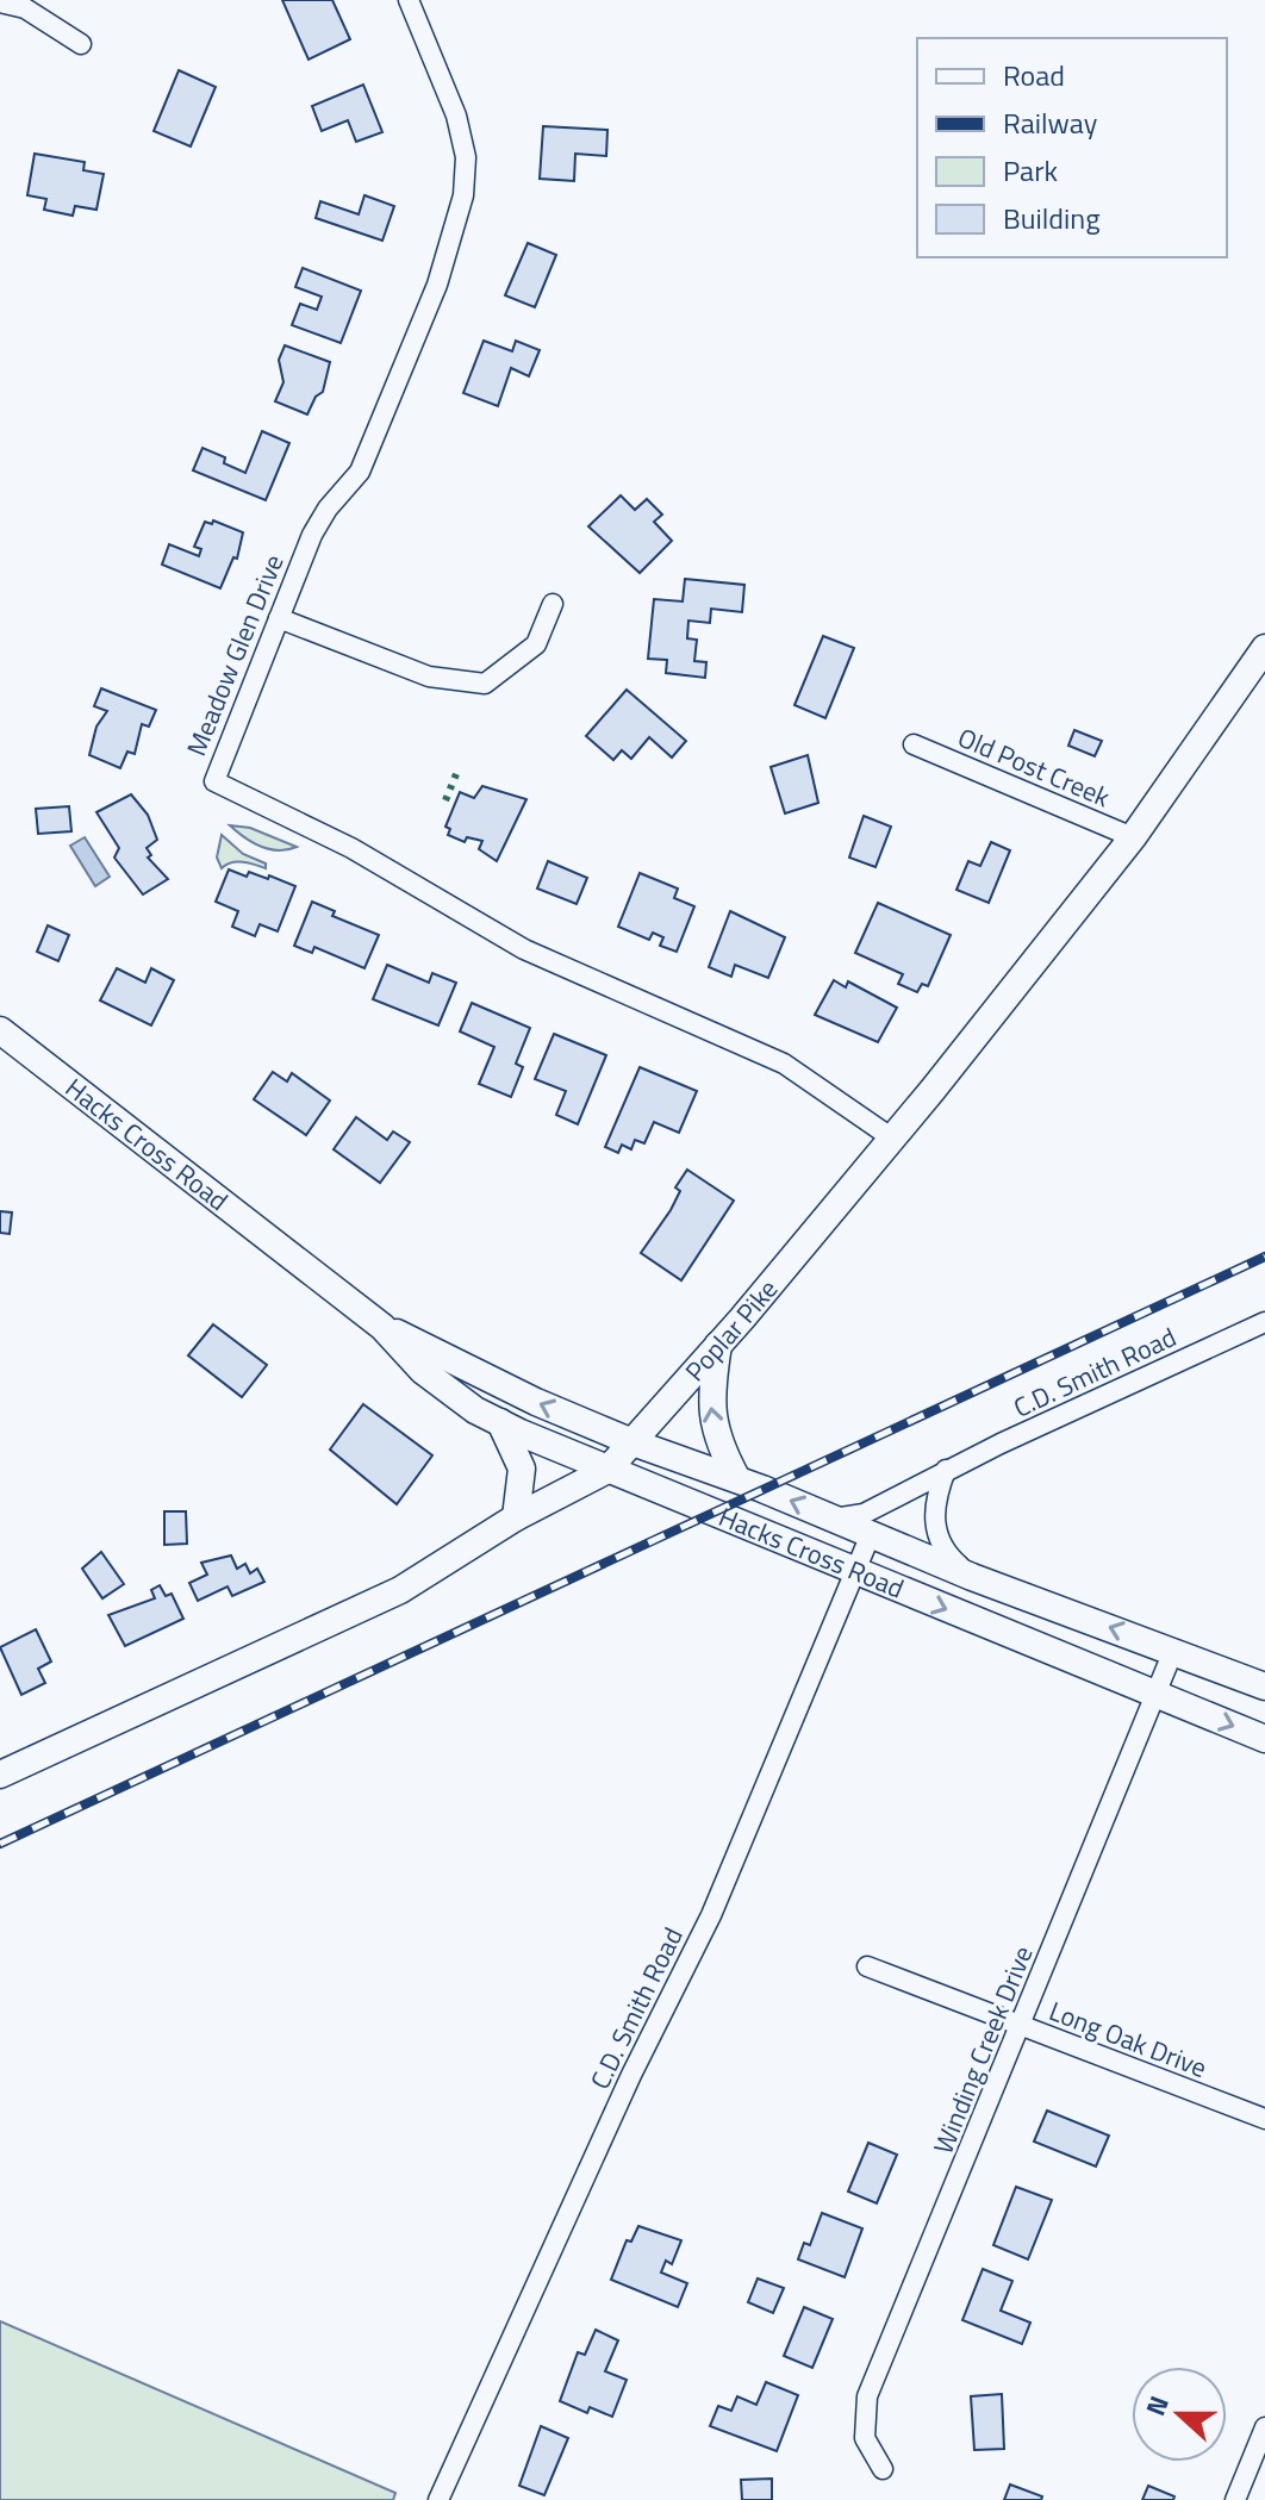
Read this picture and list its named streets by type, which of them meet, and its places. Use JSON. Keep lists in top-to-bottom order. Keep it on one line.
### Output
{"streets":{"main road":["Hacks Cross Road","Poplar Pike"],"street":["Meadow Glen Drive","Old Post Creek","C.D. Smith Road","Long Oak Drive","Winding Creek Drive"]},"crossings":[["Meadow Glen Drive","Poplar Pike"],["Old Post Creek","Poplar Pike"],["Hacks Cross Road","Poplar Pike"],["Hacks Cross Road","C.D. Smith Road"],["Hacks Cross Road","Winding Creek Drive"],["Long Oak Drive","Winding Creek Drive"]],"legend":["Road","Railway","Park","Building"],"north":"left"}
